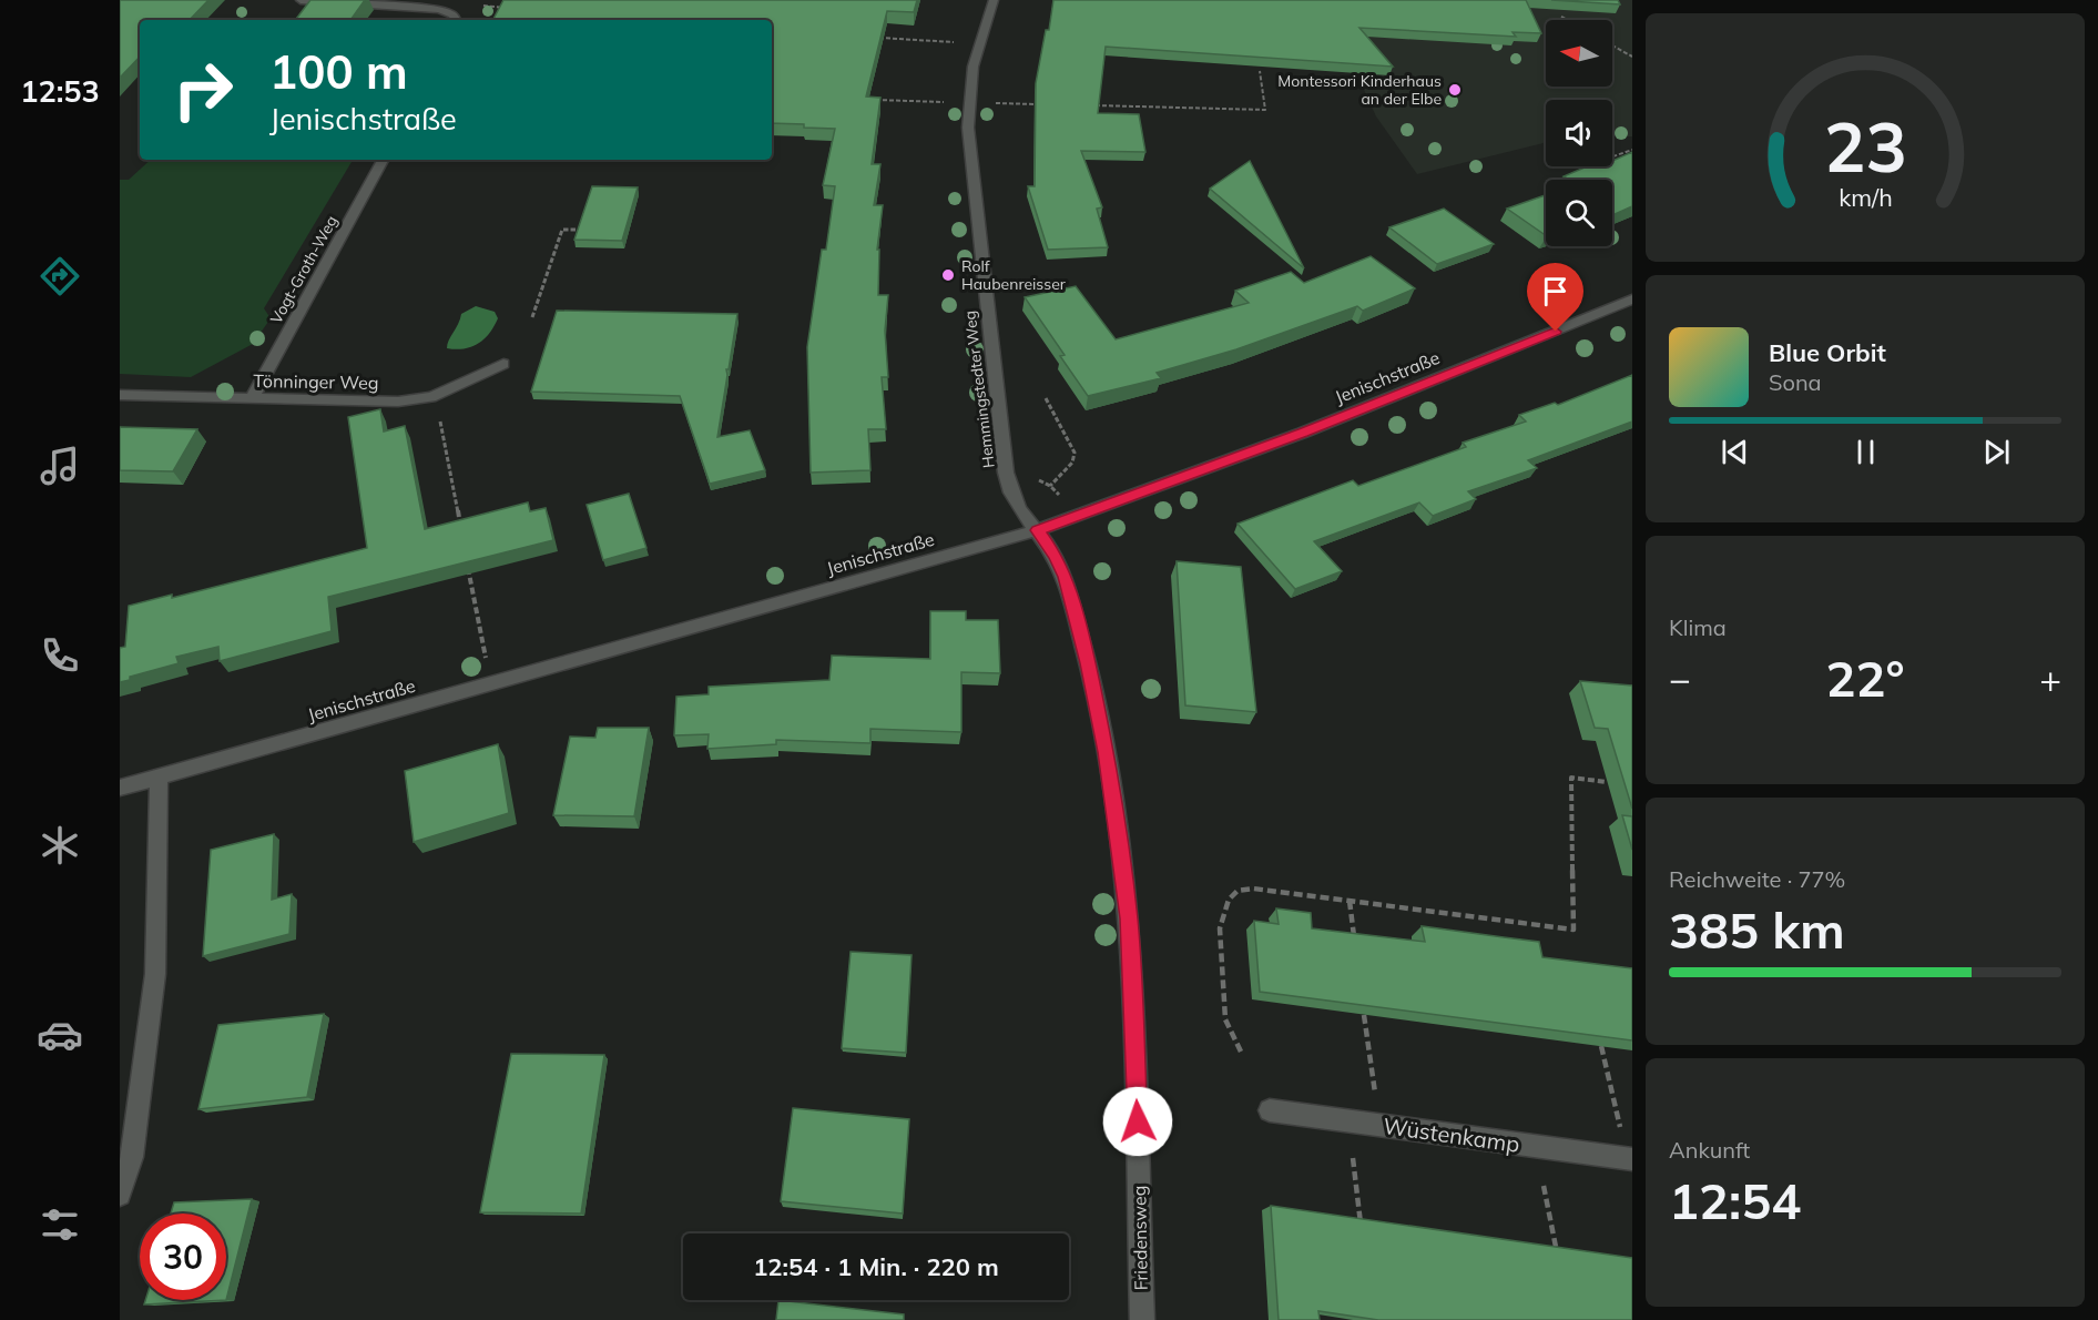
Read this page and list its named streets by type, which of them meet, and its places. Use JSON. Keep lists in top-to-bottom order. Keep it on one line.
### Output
{"streets":{"street":["Vogt-Groth-Weg","Jenischstraße","Tönninger Weg","Hemmingstedter Weg","Wüstenkamp","Friedensweg"]},"crossings":[["Vogt-Groth-Weg","Tönninger Weg"],["Jenischstraße","Hemmingstedter Weg"],["Jenischstraße","Friedensweg"],["Hemmingstedter Weg","Friedensweg"]],"places":["Montessori Kinderhaus an der Elbe","Rolf Haubenreisser"],"north":"left","page":{"tabs":"12:53","turn":["100 m","Jenischstraße"],"song":["Blue Orbit","Sona"],"tile":["Klima",["Reichweite · 77%","385 km"],["Ankunft","12:54"]],"heat":["−","22°","+"],"limit":"30","trip":"12:54 · 1 Min. · 220 m","gauge":["23","km/h"]}}
